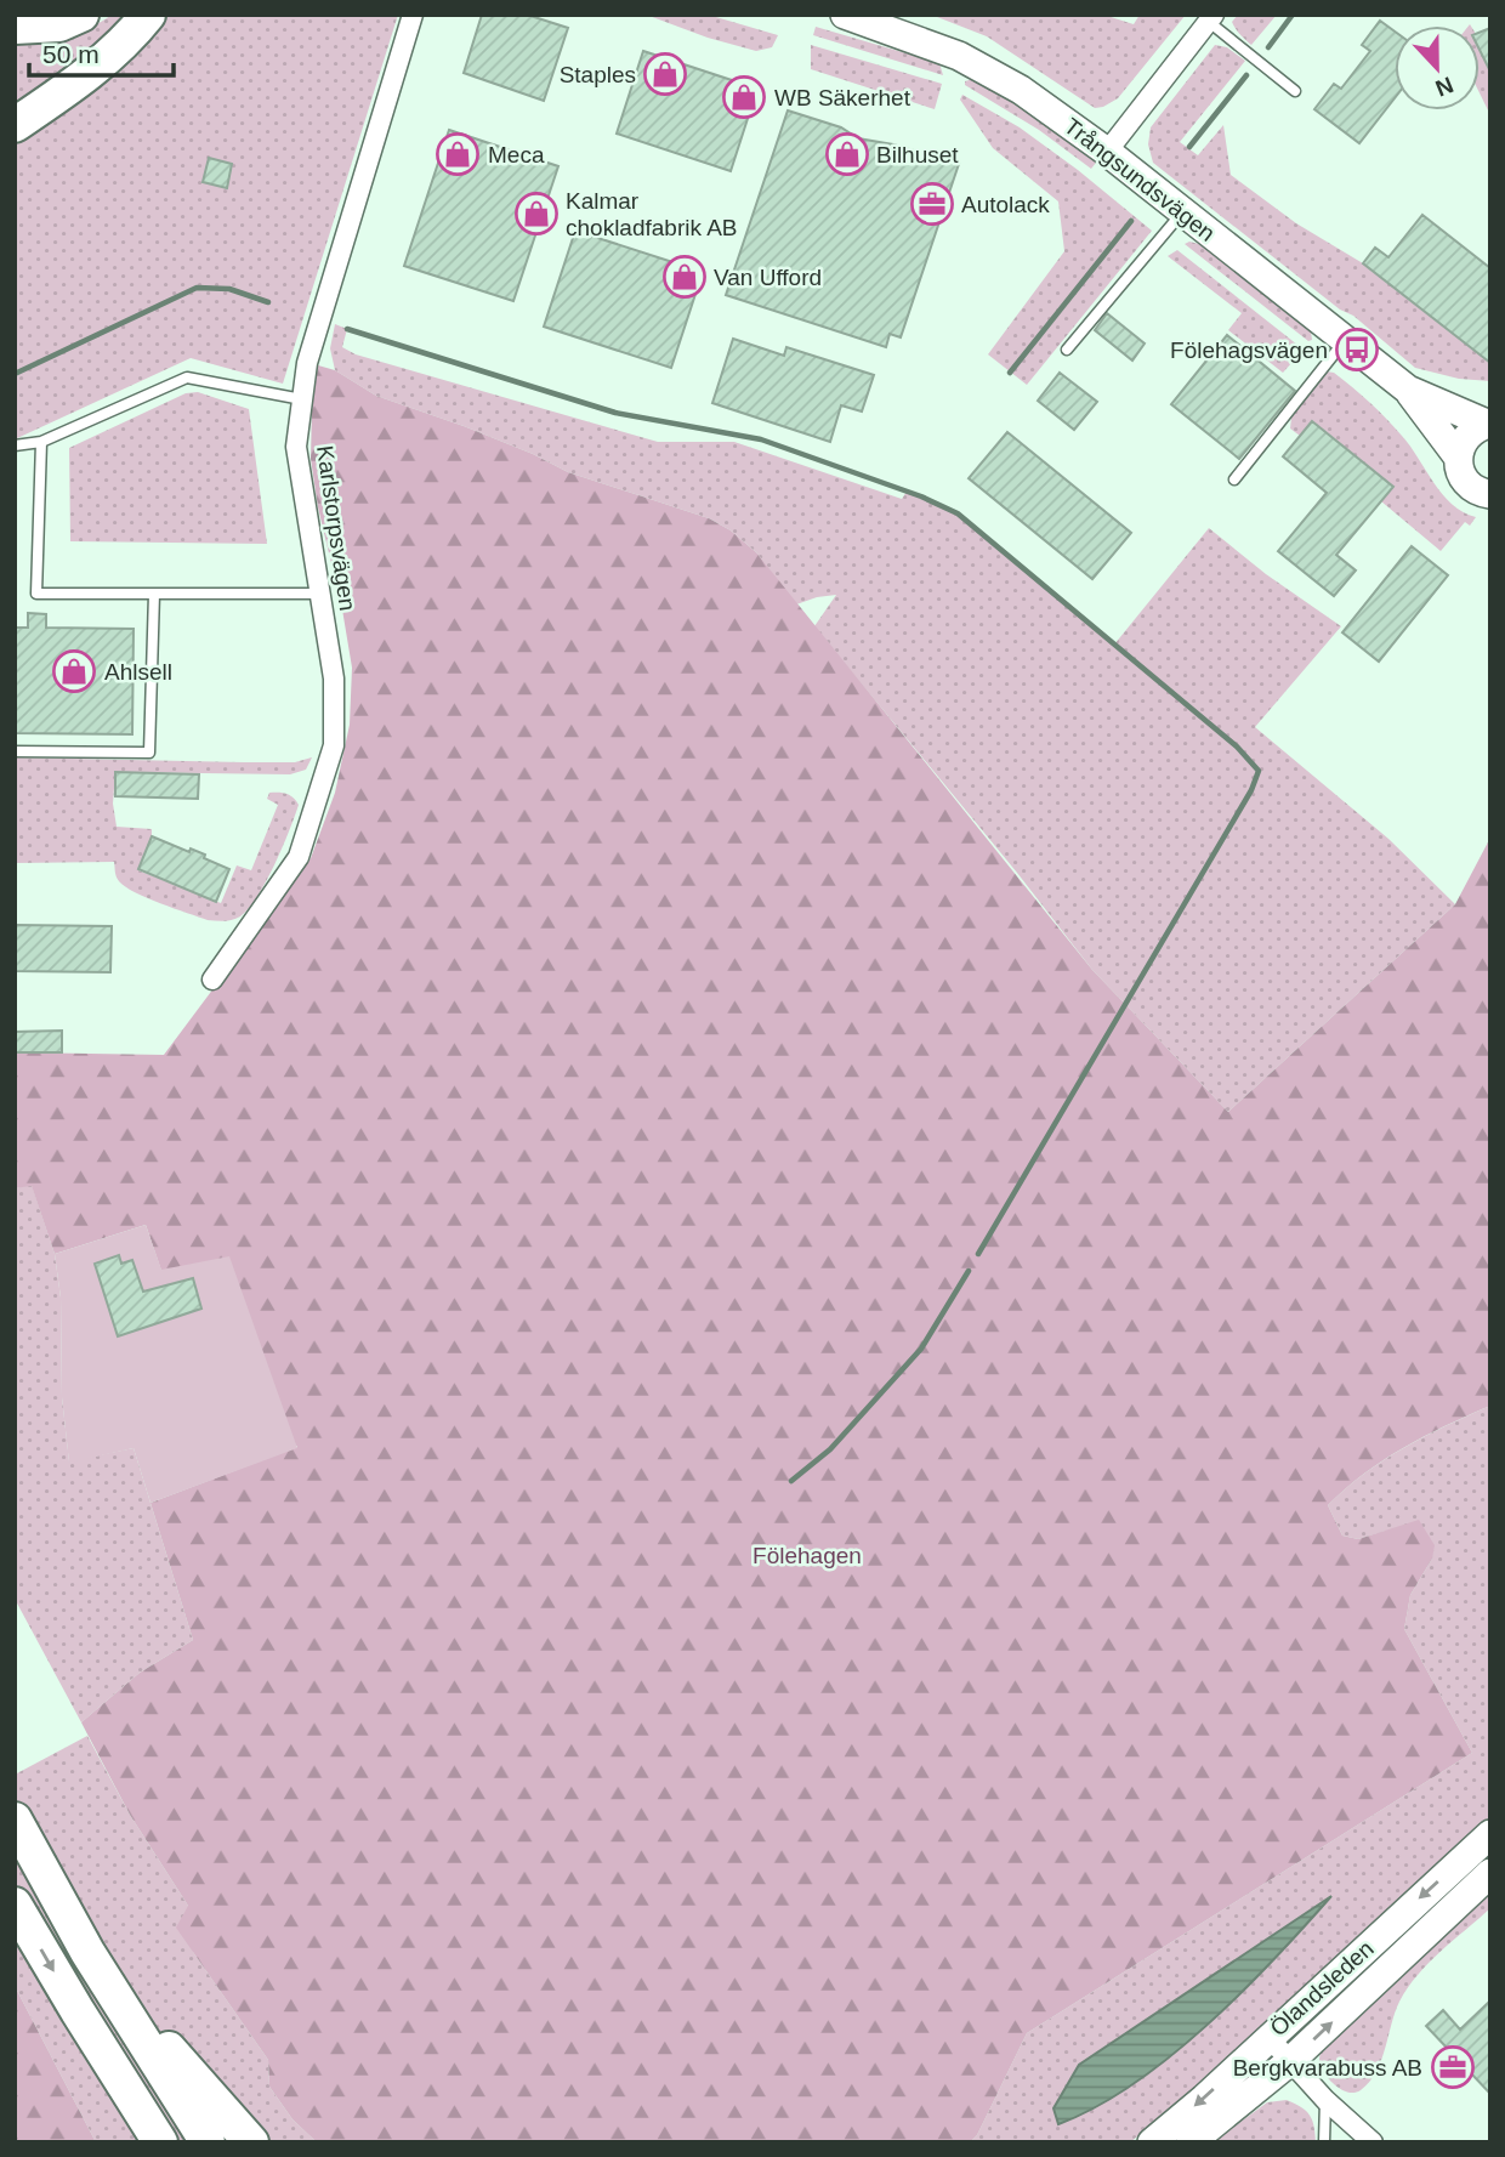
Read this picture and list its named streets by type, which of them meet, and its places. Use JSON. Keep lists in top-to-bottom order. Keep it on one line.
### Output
{"streets":{"main road":["Trångsundsvägen","Ölandsleden"],"street":["Karlstorpsvägen"]},"parks":["Fölehagen"],"places":{"shop":["Staples","WB Säkerhet","Meca","Bilhuset","Kalmar chokladfabrik AB","Van Ufford","Ahlsell"],"office":["Autolack","Bergkvarabuss AB"],"bus stop":["Fölehagsvägen"]},"scale_bar":"50 m","north":"bottom"}
